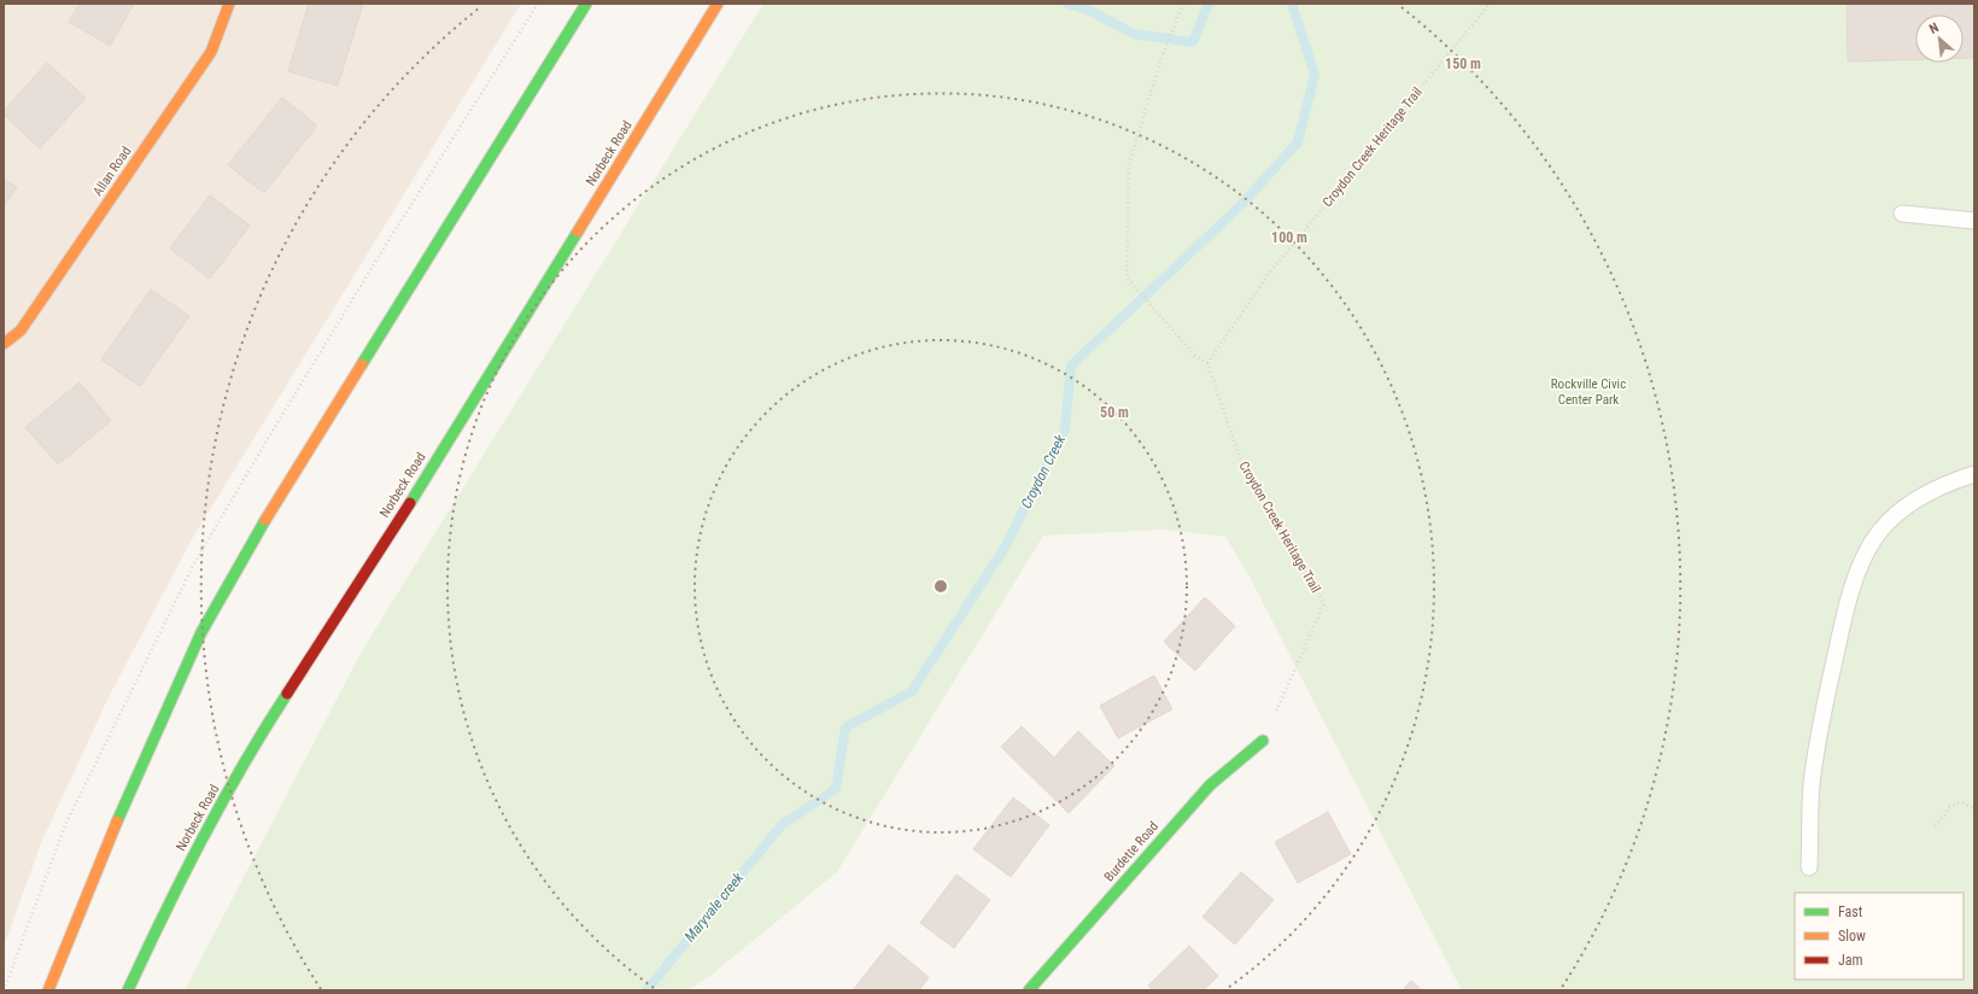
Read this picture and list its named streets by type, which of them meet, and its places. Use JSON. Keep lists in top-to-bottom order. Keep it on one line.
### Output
{"streets":{"main road":["Norbeck Road","Allan Road","Burdette Road"],"path":["Croydon Creek Heritage Trail"]},"crossings":[["Croydon Creek Heritage Trail","Burdette Road"]],"water":["Croydon Creek","Maryvale creek"],"parks":["Rockville Civic Center Park"],"legend":["Fast","Slow","Jam"],"north":"top left","rings":["150 m","100 m","50 m"]}
